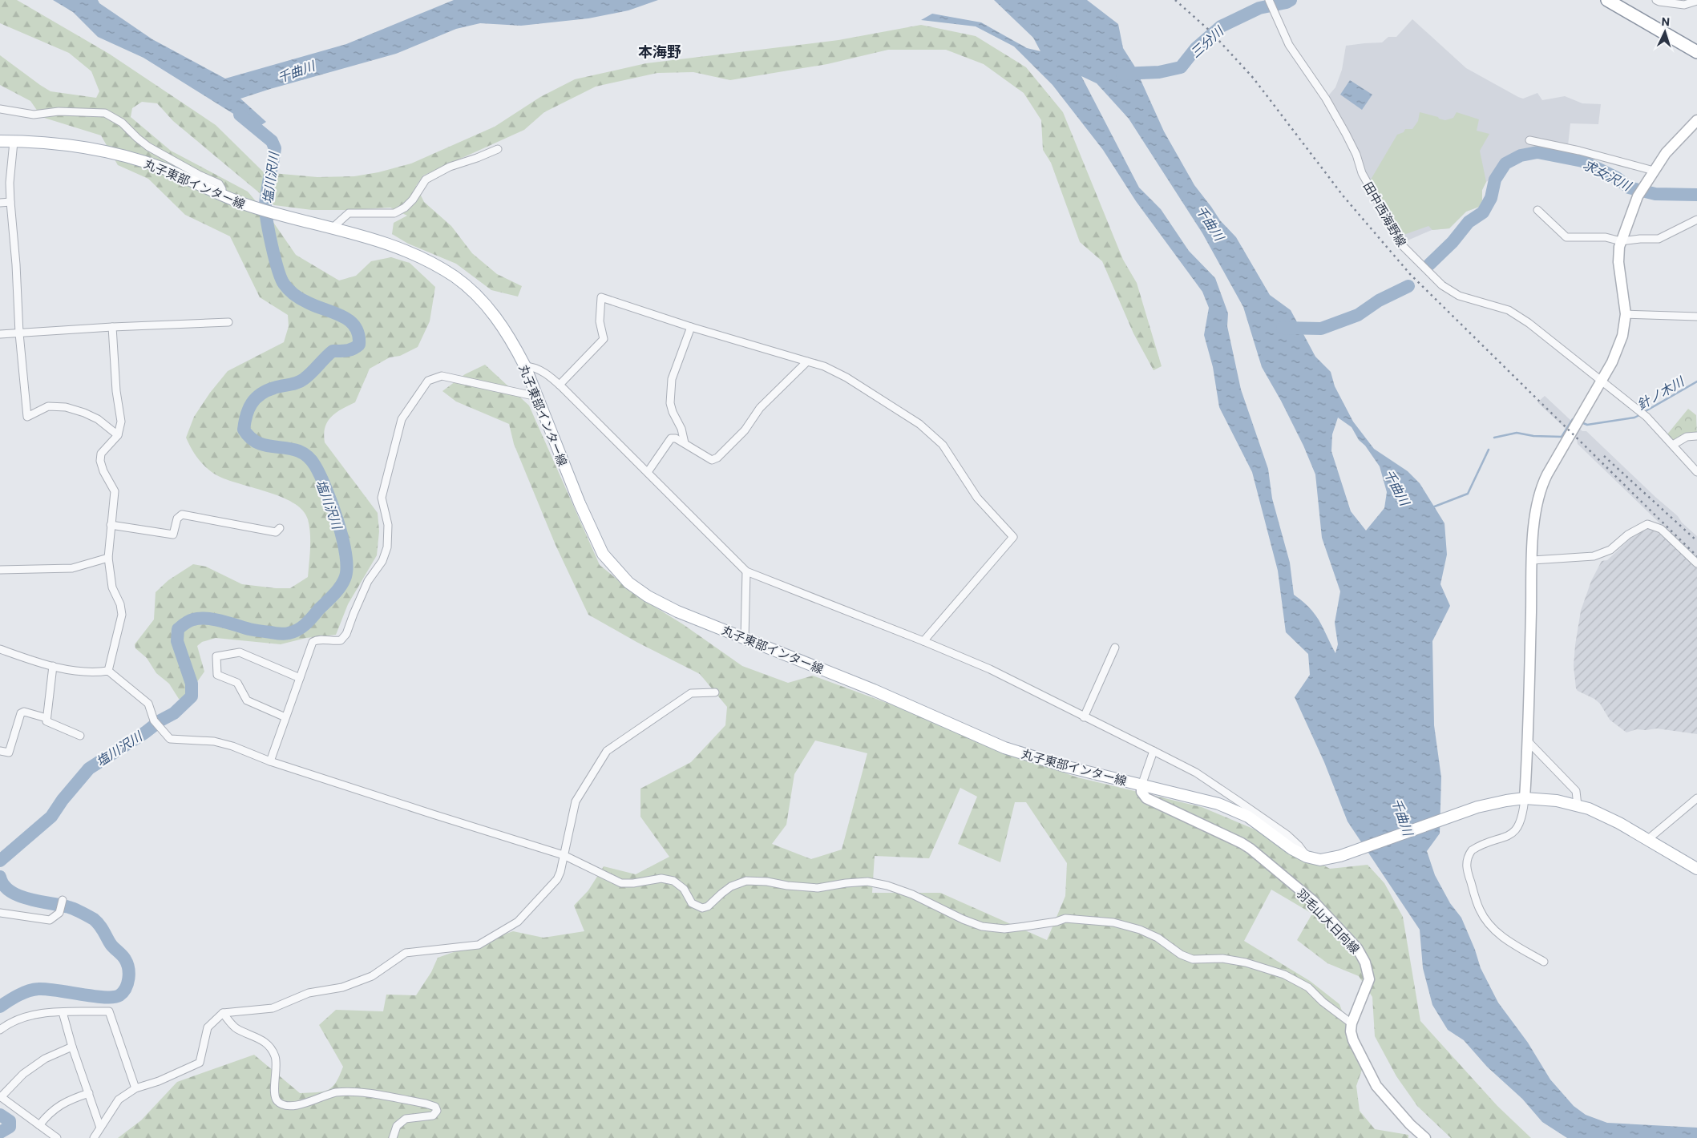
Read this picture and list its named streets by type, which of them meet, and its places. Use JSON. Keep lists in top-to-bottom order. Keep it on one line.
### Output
{"streets":{"main road":["丸子東部インター線"],"street":["田中西海野線","羽毛山大日向線"]},"crossings":[["丸子東部インター線","羽毛山大日向線"]],"districts":["本海野"],"water":["三分川","千曲川","求女沢川","塩川沢川","針ノ木川"],"north":"top"}
